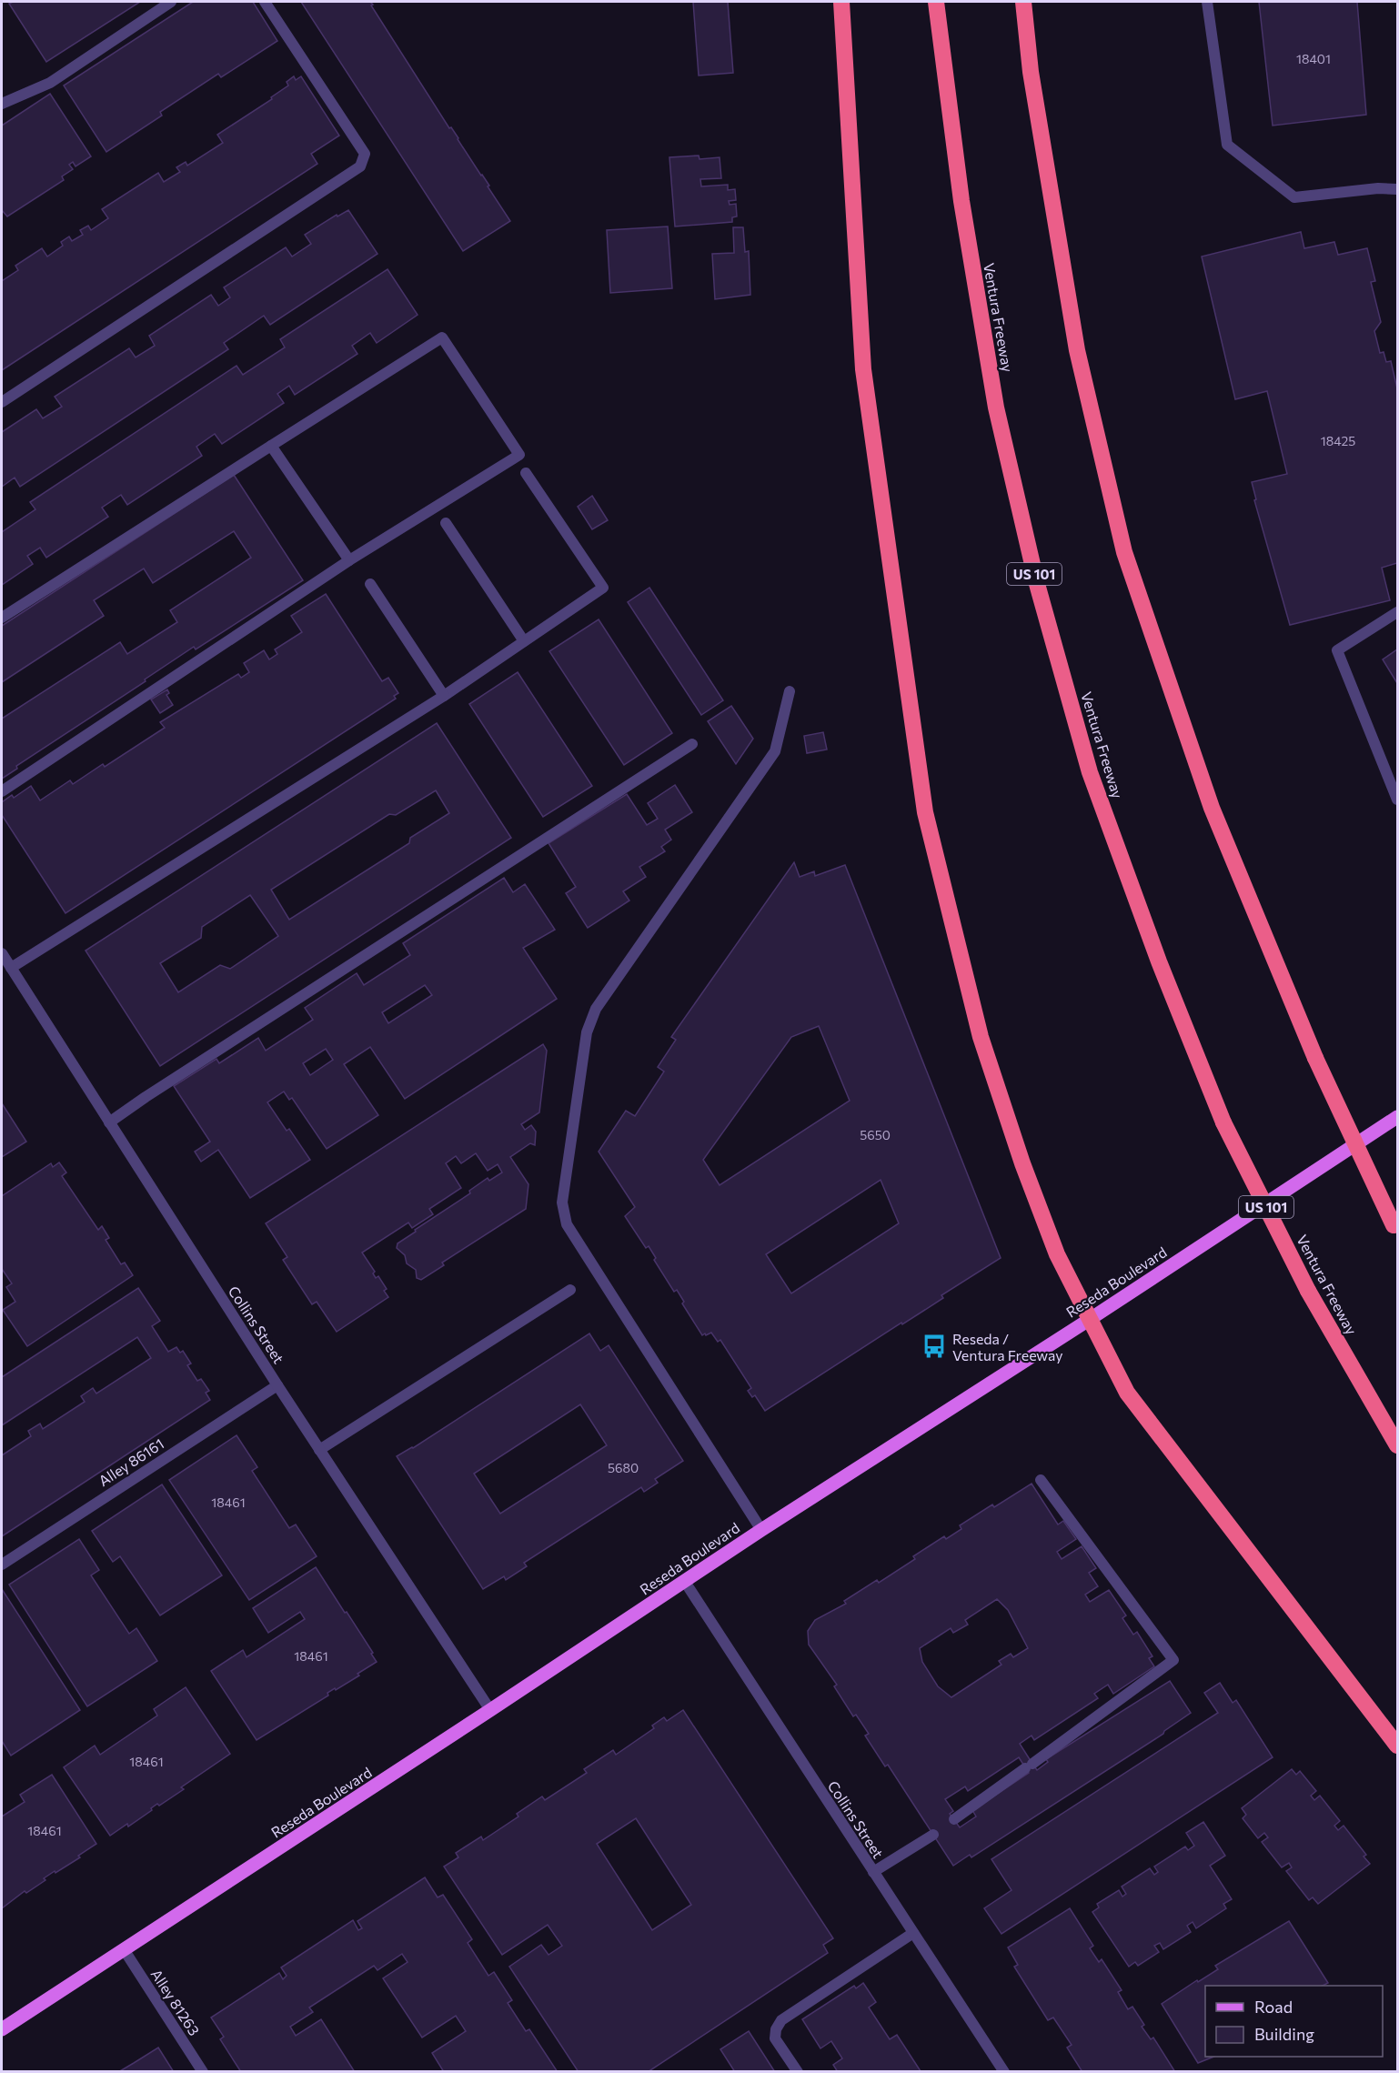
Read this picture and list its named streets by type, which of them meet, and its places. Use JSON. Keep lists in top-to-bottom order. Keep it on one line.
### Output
{"streets":{"highway":["Ventura Freeway","US 101"],"main road":["Reseda Boulevard"],"street":["Collins Street","Alley 86161","Alley 81263"]},"crossings":[["Reseda Boulevard","Collins Street"],["Reseda Boulevard","Alley 81263"],["Collins Street","Alley 86161"]],"places":{"bus stop":["Reseda / Ventura Freeway"]},"house_numbers":["18401","18425","5650","5680","18461","18461","18461","18461"],"legend":["Road","Building"]}
